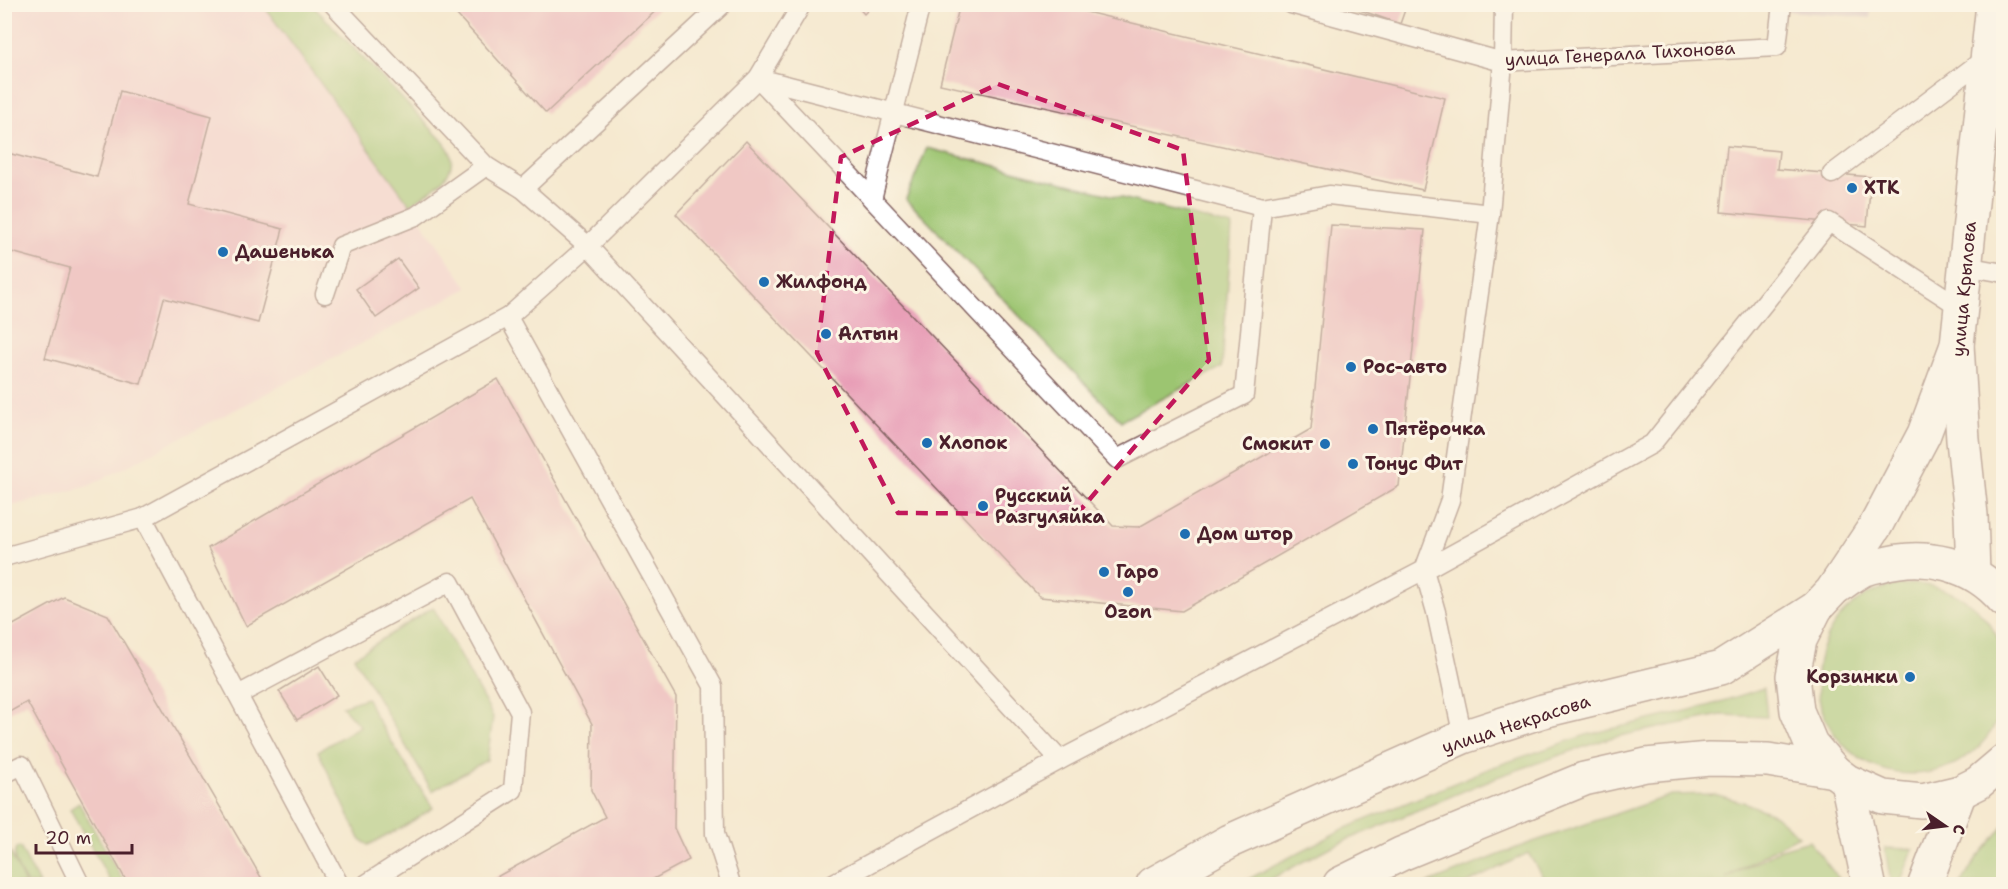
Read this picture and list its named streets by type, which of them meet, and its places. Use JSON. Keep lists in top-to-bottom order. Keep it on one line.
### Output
{"streets":{"main road":["улица Крылова","улица Некрасова"],"lane":["улица Генерала Тихонова"]},"places":["ХТК","Дашенька","Жилфонд","Алтын","Рос-авто","Пятёрочка","Хлопок","Смокит","Тонус Фит","Русский Разгуляйка","Дом штор","Гаро","Ozon","Корзинки"],"scale_bar":"20 m","north":"right"}
